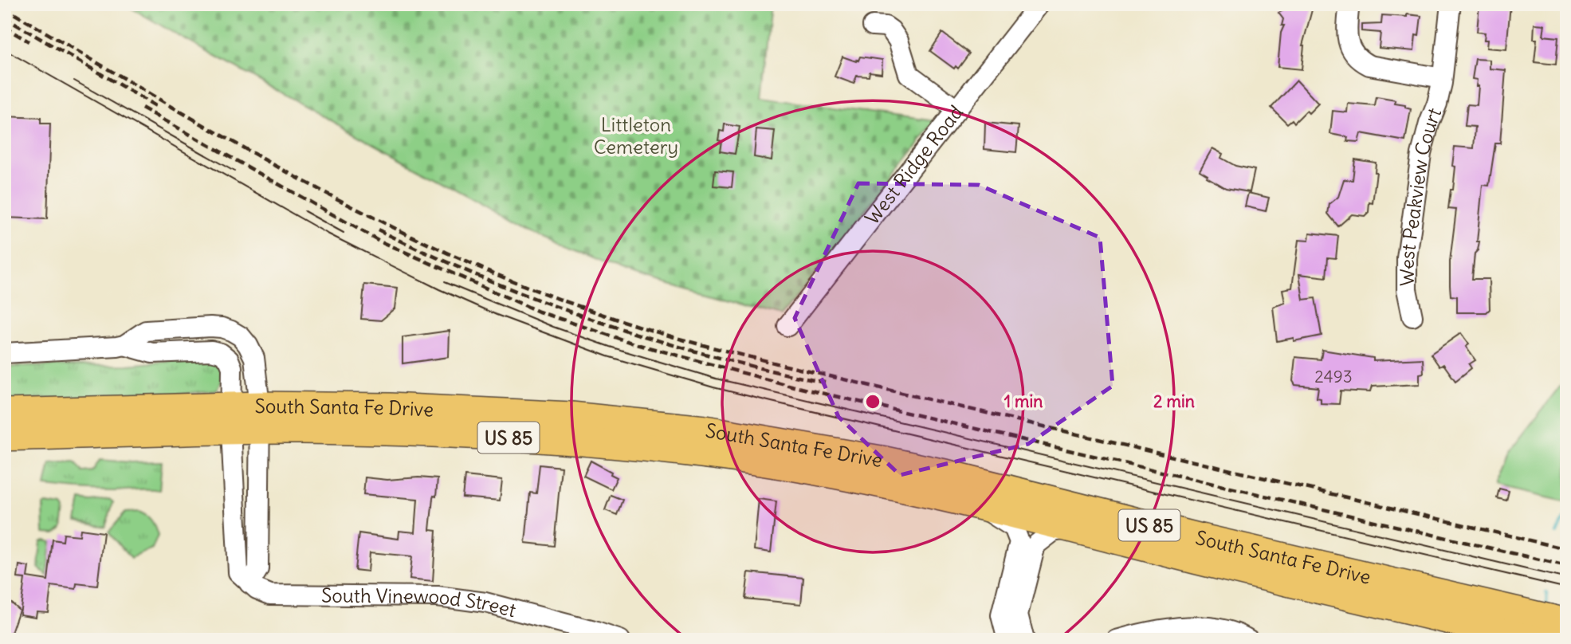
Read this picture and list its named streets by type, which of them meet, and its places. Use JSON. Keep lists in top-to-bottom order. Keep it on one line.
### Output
{"streets":{"highway":["South Santa Fe Drive","US 85"],"street":["West Ridge Road","West Peakview Court","South Vinewood Street"]},"parks":["Littleton Cemetery"],"house_numbers":["2493"],"rings":["1 min","2 min"]}
